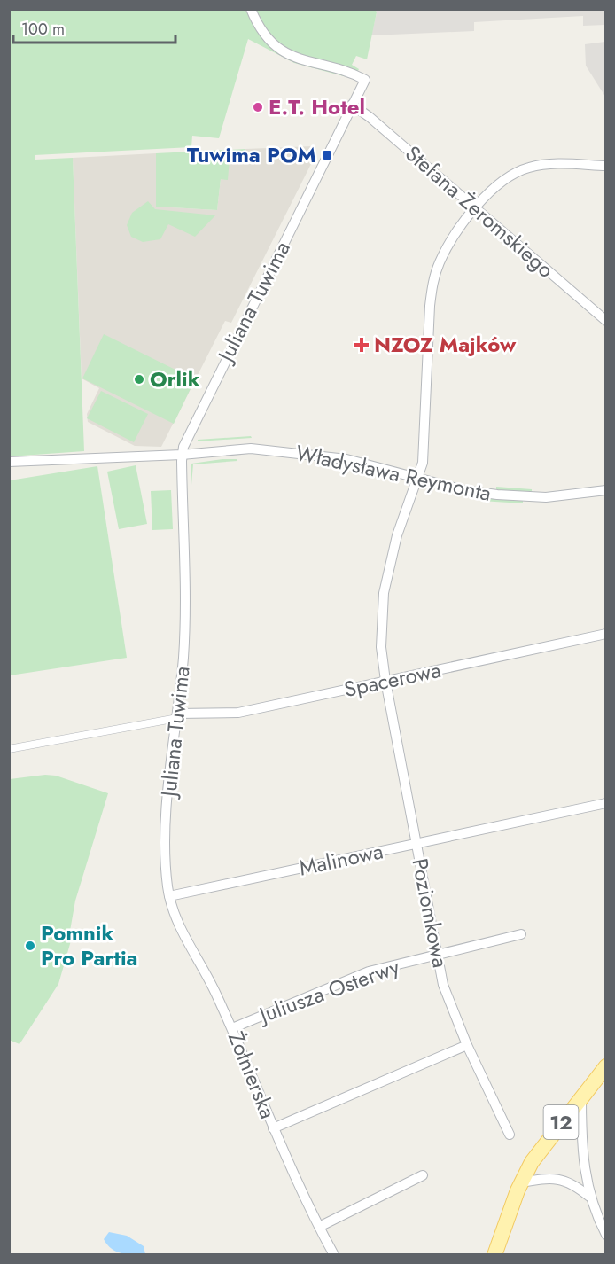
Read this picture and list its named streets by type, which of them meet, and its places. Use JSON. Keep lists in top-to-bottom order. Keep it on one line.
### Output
{"streets":{"main road":["12"],"street":["Stefana Żeromskiego","Juliana Tuwima","Władysława Reymonta","Spacerowa","Malinowa","Poziomkowa","Juliusza Osterwy","Żołnierska"]},"crossings":[["Stefana Żeromskiego","Juliana Tuwima"],["Stefana Żeromskiego","Poziomkowa"],["Juliana Tuwima","Władysława Reymonta"],["Juliana Tuwima","Spacerowa"],["Juliana Tuwima","Malinowa"],["Juliana Tuwima","Żołnierska"],["Władysława Reymonta","Poziomkowa"],["Spacerowa","Poziomkowa"],["Malinowa","Poziomkowa"],["Malinowa","Żołnierska"],["Poziomkowa","Juliusza Osterwy"],["Juliusza Osterwy","Żołnierska"]],"places":{"other":["E.T. Hotel","Orlik","Pomnik Pro Partia"],"transit":["Tuwima POM"],"health":["NZOZ Majków"]},"scale_bar":"100 m"}
